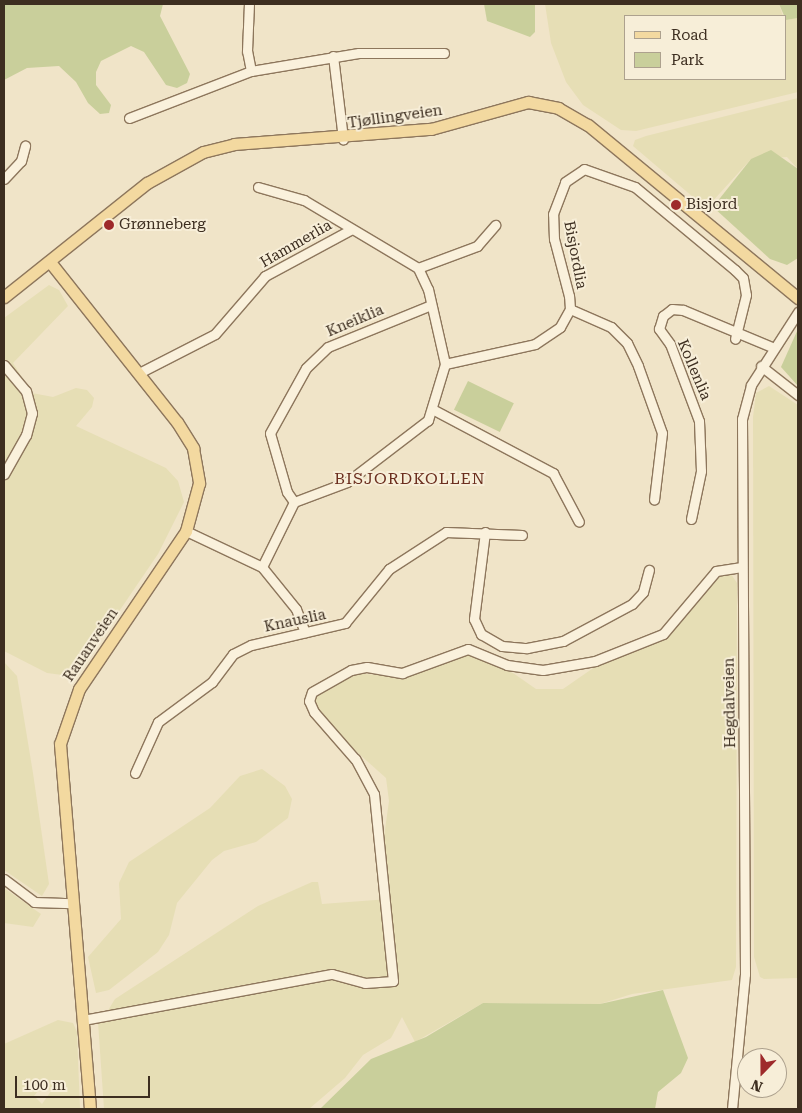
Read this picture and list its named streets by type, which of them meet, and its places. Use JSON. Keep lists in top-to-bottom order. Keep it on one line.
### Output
{"streets":{"main road":["Tjøllingveien","Rauanveien"],"street":["Hammerlia","Bisjordlia","Kneiklia","Kollenlia","Knauslia","Hegdalveien"]},"crossings":[["Tjøllingveien","Rauanveien"],["Hammerlia","Rauanveien"],["Bisjordlia","Kollenlia"]],"districts":["BISJORDKOLLEN"],"places":["Bisjord","Grønneberg"],"legend":["Road","Park"],"scale_bar":"100 m","north":"bottom"}
